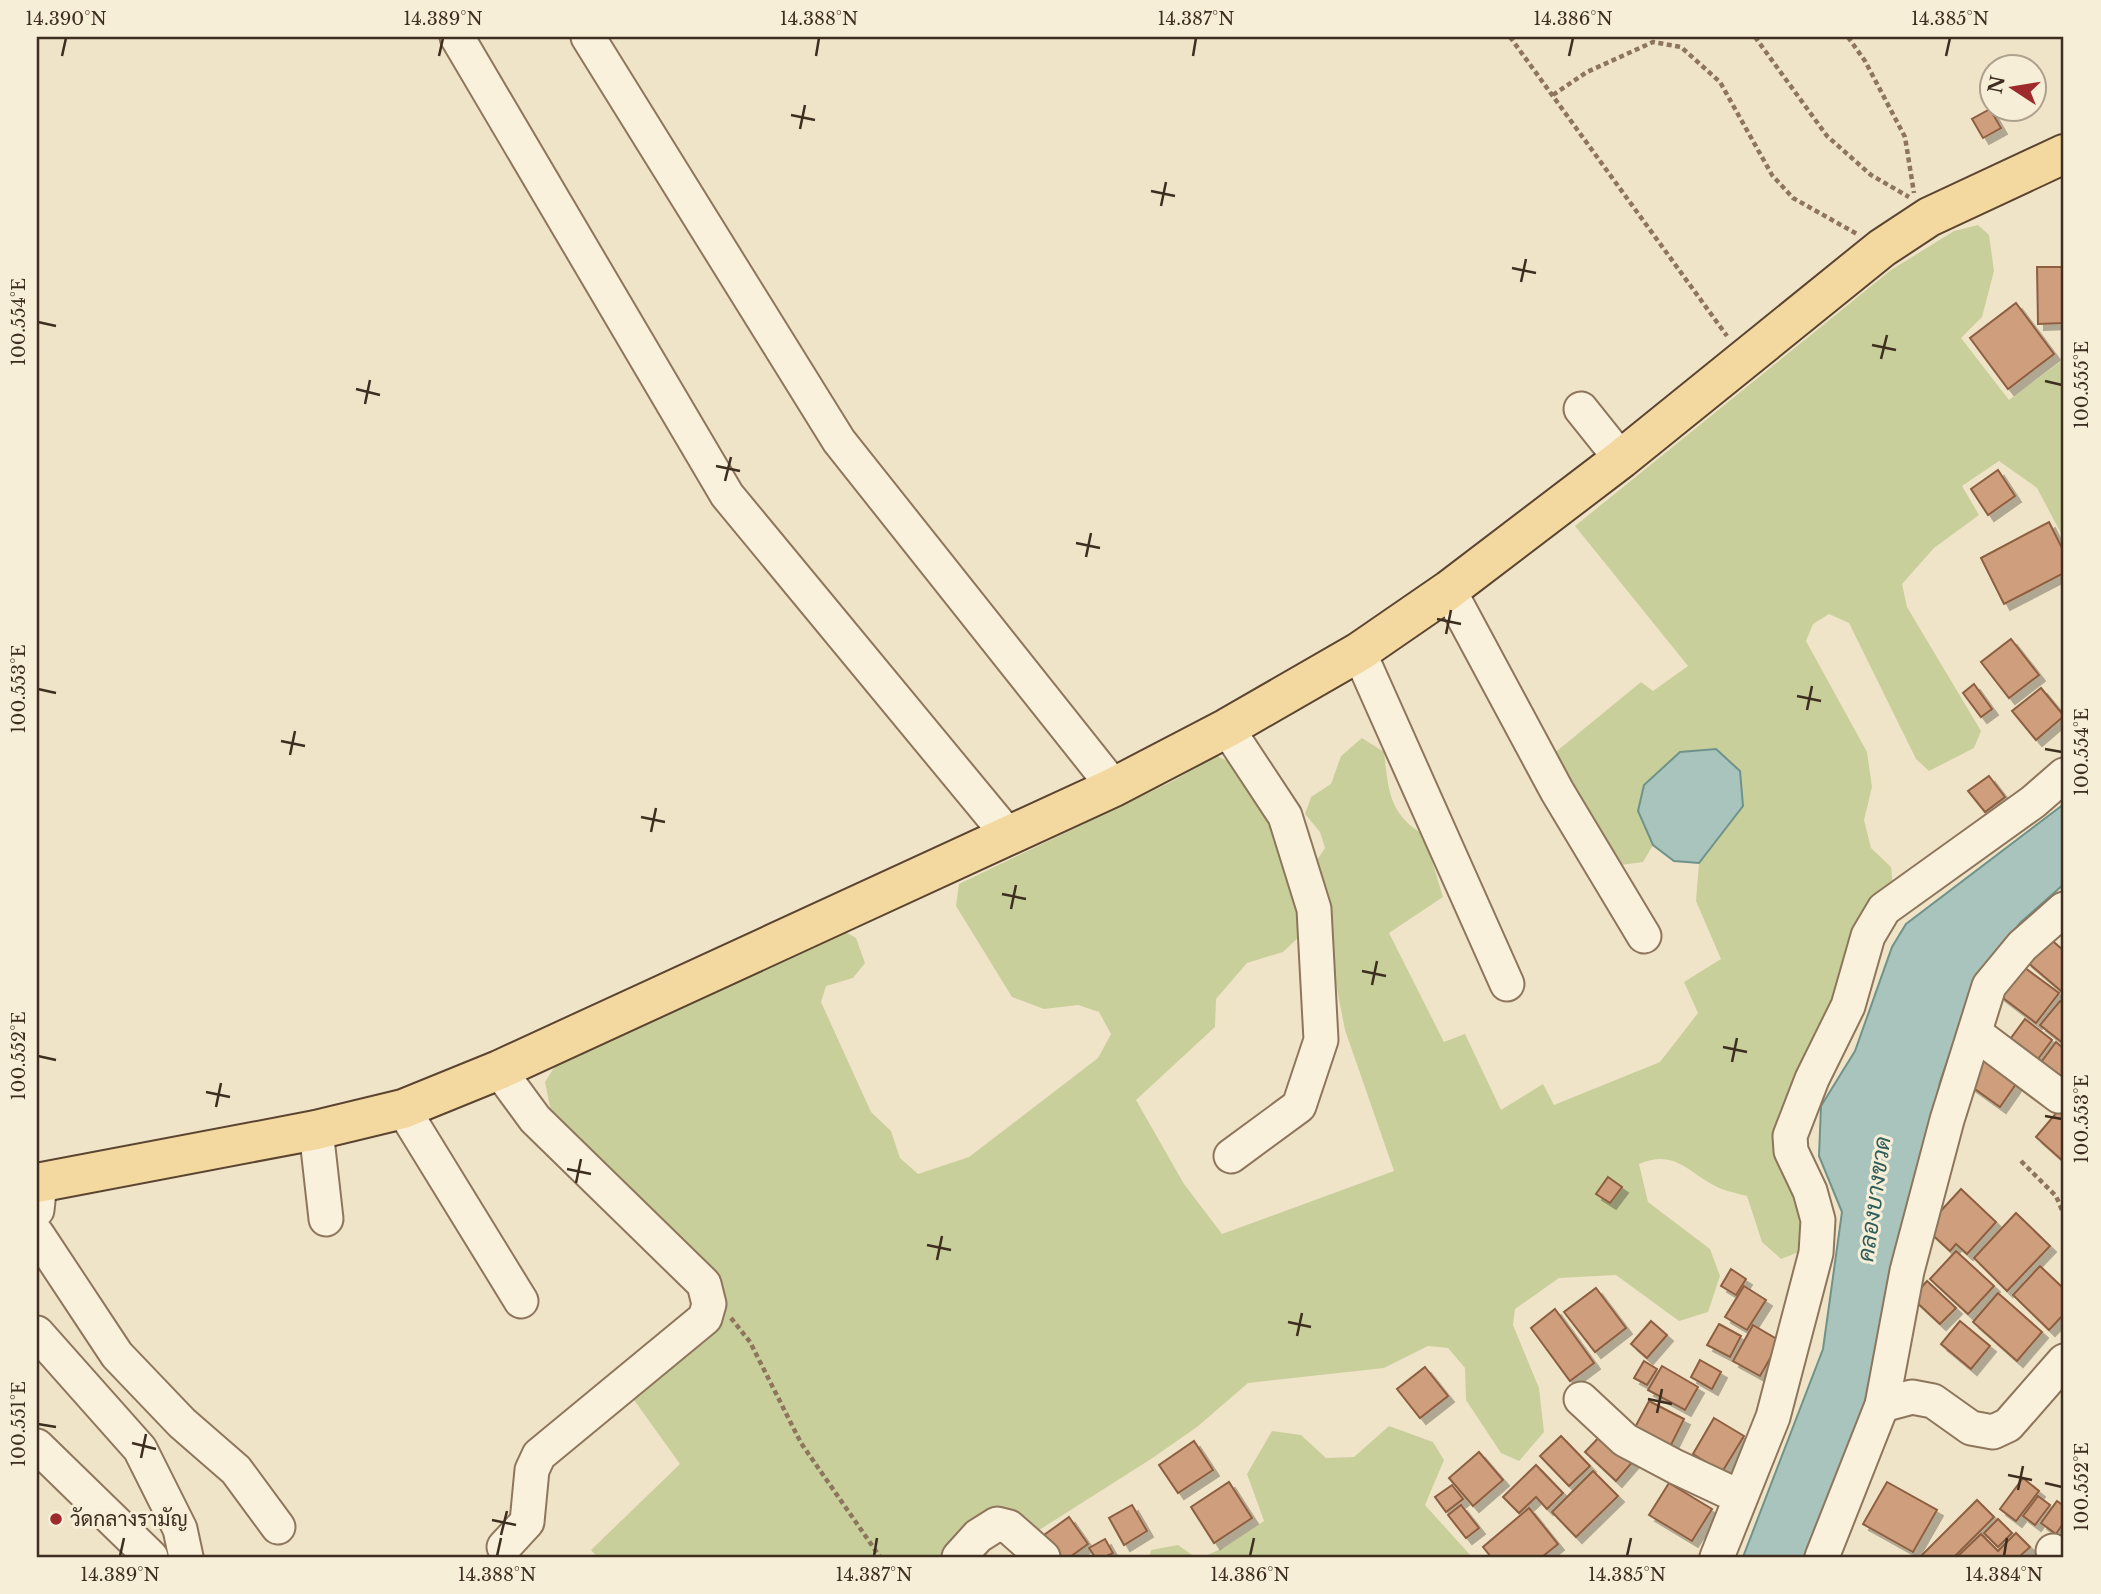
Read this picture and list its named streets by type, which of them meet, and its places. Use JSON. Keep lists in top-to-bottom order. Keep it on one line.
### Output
{"water":["คลองบางขวด"],"places":["วัดกลางรามัญ"],"north":"left","coordinates":["14.390°N","14.389°N","14.388°N","14.387°N","14.386°N","14.385°N","100.554°E","100.555°E","100.553°E","100.552°E","100.551°E","14.384°N"]}
